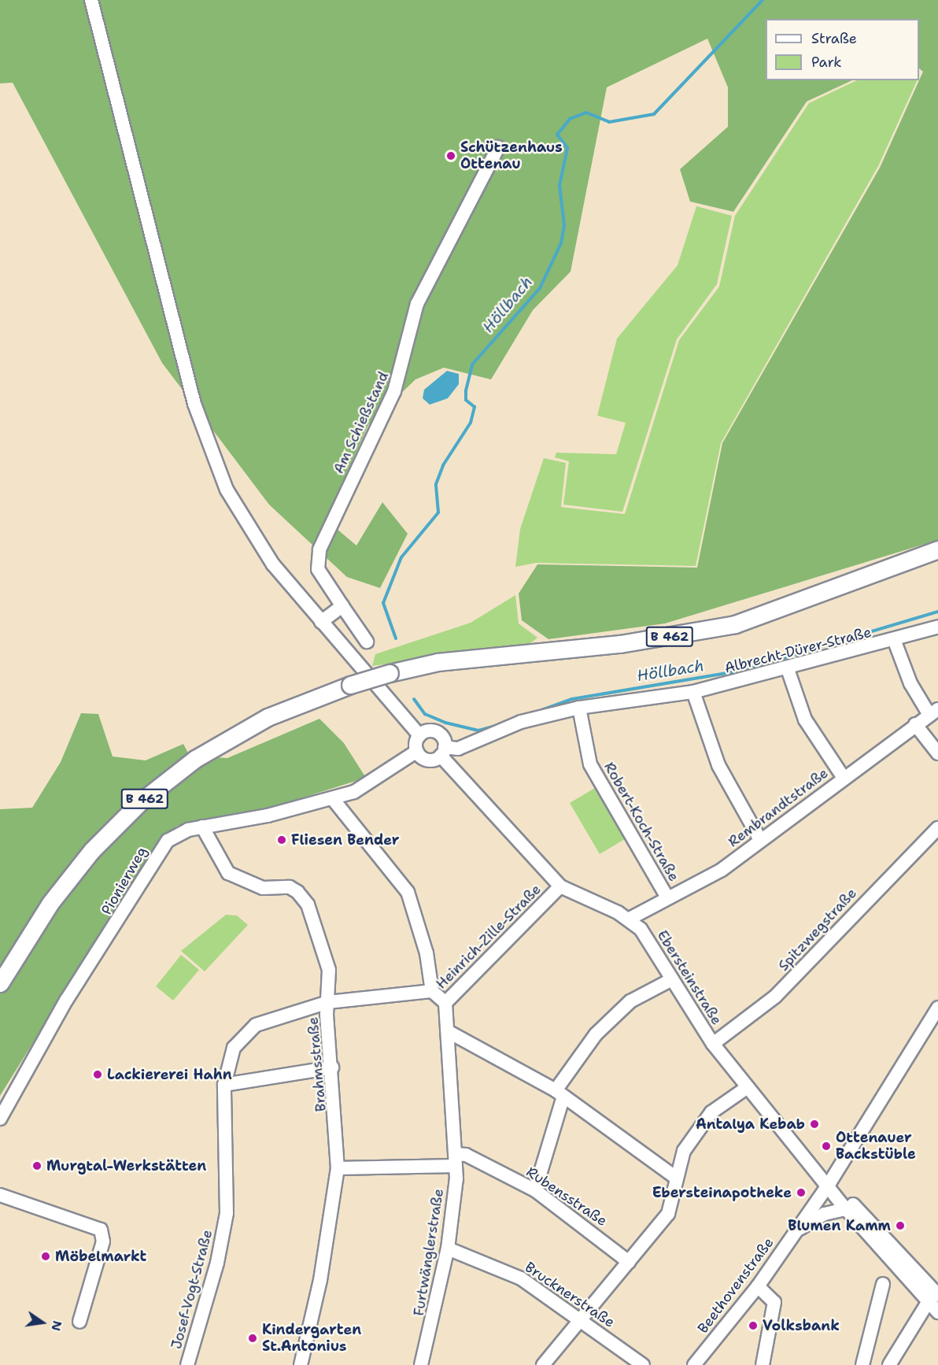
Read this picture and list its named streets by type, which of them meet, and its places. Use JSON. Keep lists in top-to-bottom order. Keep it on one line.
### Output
{"streets":{"main road":["B 462"],"street":["Am Schießstand","Albrecht-Dürer-Straße","Rembrandtstraße","Robert-Koch-Straße","Pionierweg","Spitzwegstraße","Heinrich-Zille-Straße","Ebersteinstraße","Brahmsstraße","Rubensstraße","Furtwänglerstraße","Beethovenstraße","Josef-Vogt-Straße","Brucknerstraße"]},"crossings":[["Albrecht-Dürer-Straße","Robert-Koch-Straße"],["Albrecht-Dürer-Straße","Ebersteinstraße"],["Rembrandtstraße","Robert-Koch-Straße"],["Rembrandtstraße","Ebersteinstraße"],["Pionierweg","Brahmsstraße"],["Spitzwegstraße","Ebersteinstraße"],["Heinrich-Zille-Straße","Ebersteinstraße"],["Heinrich-Zille-Straße","Brahmsstraße"],["Heinrich-Zille-Straße","Furtwänglerstraße"],["Heinrich-Zille-Straße","Josef-Vogt-Straße"],["Ebersteinstraße","Beethovenstraße"],["Brahmsstraße","Rubensstraße"],["Brahmsstraße","Josef-Vogt-Straße"],["Rubensstraße","Furtwänglerstraße"],["Furtwänglerstraße","Brucknerstraße"]],"water":["Höllbach"],"places":["Schützenhaus Ottenau","Fliesen Bender","Lackiererei Hahn","Antalya Kebab","Ottenauer Backstüble","Murgtal-Werkstätten","Ebersteinapotheke","Blumen Kamm","Möbelmarkt","Volksbank","Kindergarten St.Antonius"],"legend":["Straße","Park"],"north":"right"}
